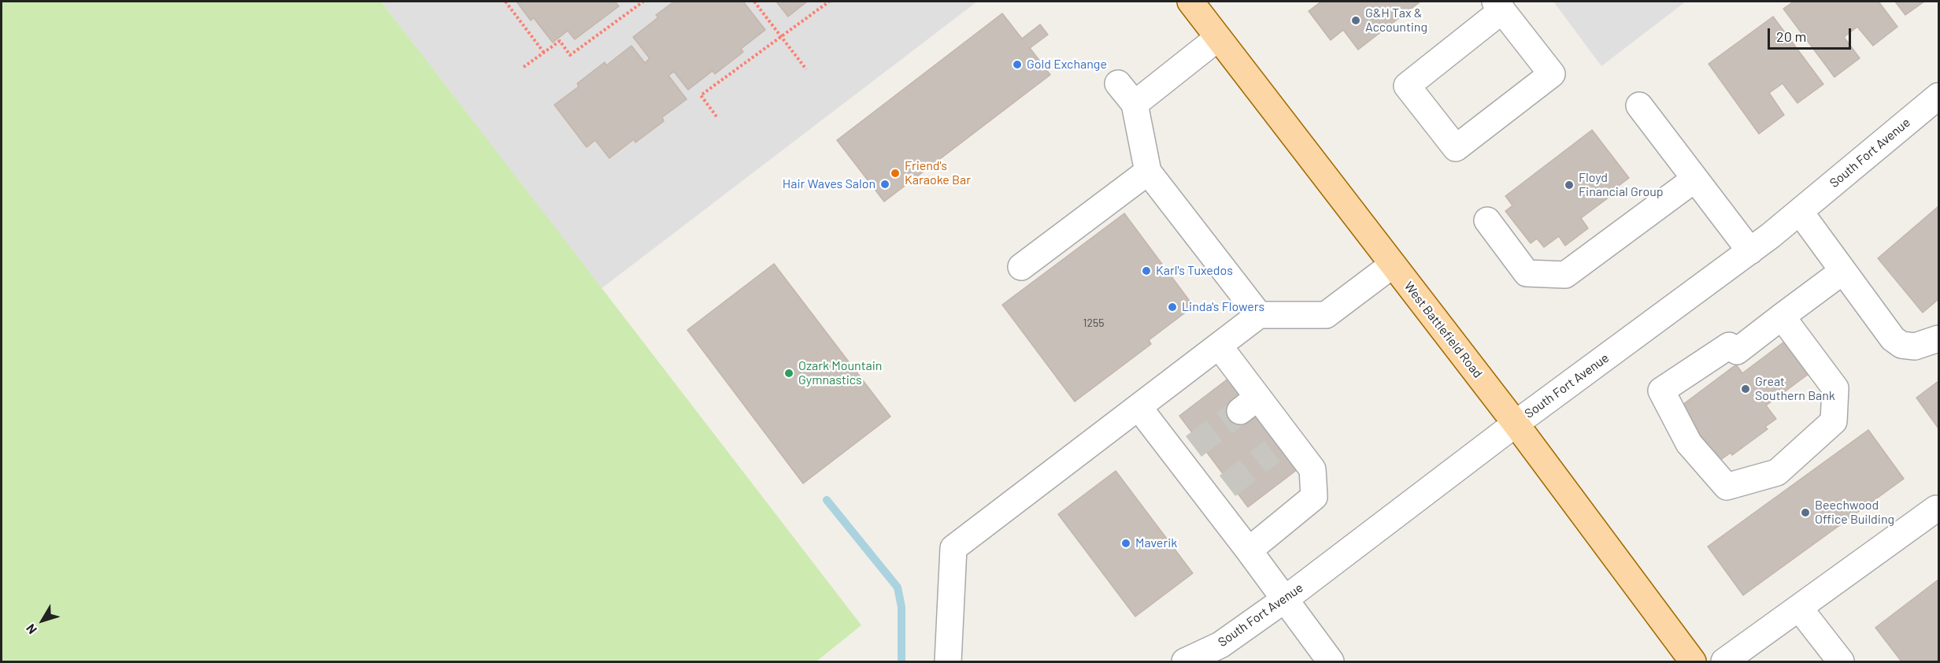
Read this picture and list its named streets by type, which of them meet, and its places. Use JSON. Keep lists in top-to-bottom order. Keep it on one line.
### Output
{"streets":{"main road":["West Battlefield Road"],"street":["South Fort Avenue"]},"crossings":[["South Fort Avenue","West Battlefield Road"]],"places":["G&H Tax & Accounting","Gold Exchange","Friend's Karaoke Bar","Hair Waves Salon","Floyd Financial Group","Karl's Tuxedos","Linda's Flowers","Ozark Mountain Gymnastics","Great Southern Bank","Beechwood Office Building","Maverik"],"house_numbers":["1255"],"scale_bar":"20 m","north":"bottom left"}
